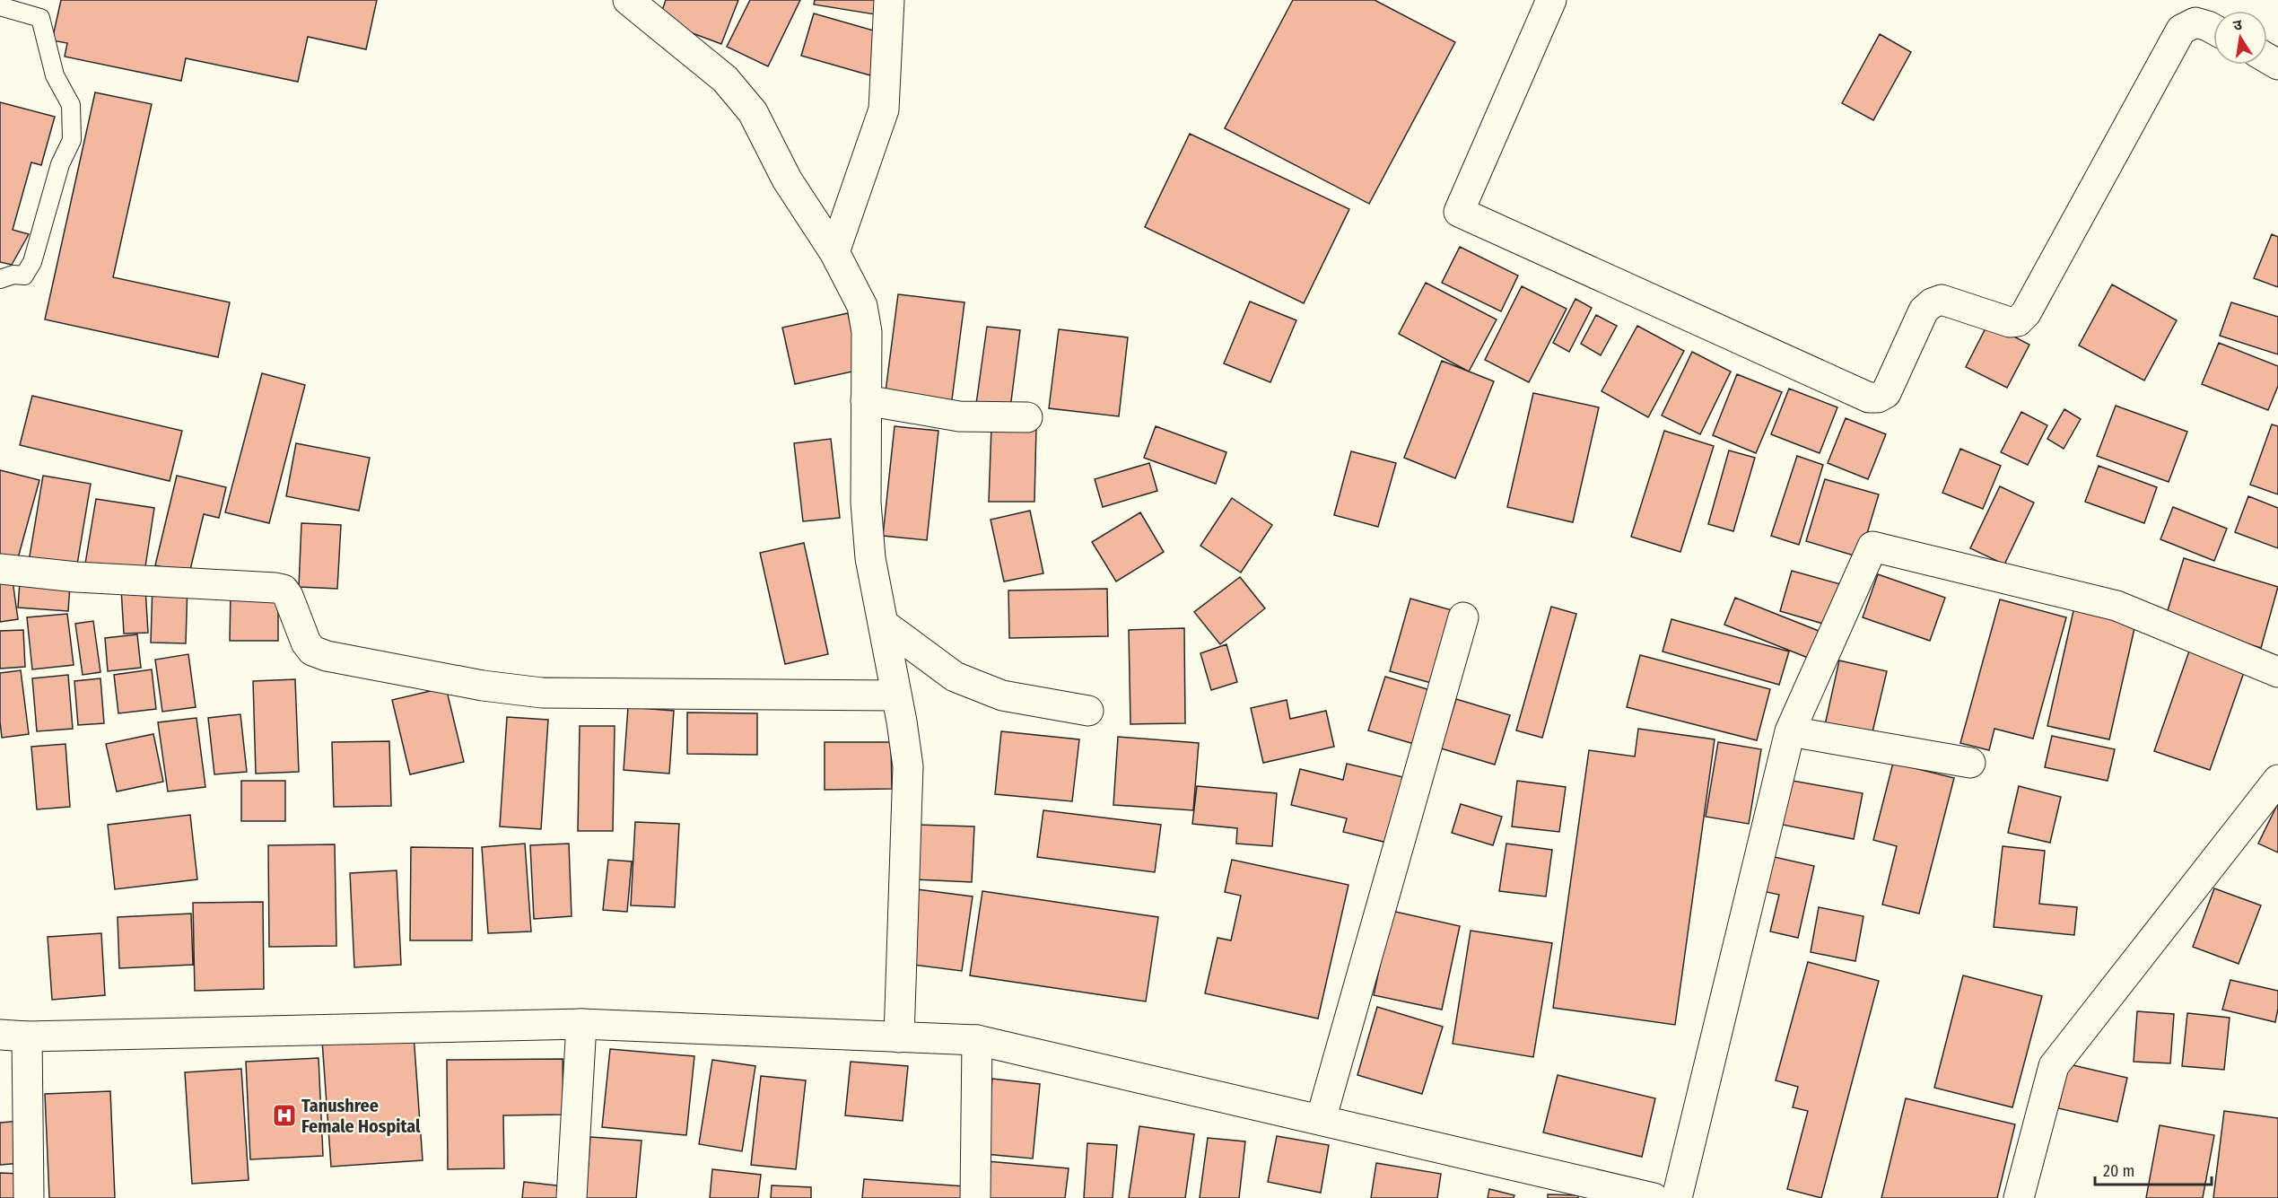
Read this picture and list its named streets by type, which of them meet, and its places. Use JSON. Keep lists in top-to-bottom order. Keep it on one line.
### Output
{"places":{"hospital":["Tanushree Female Hospital"]},"scale_bar":"20 m","north":"top"}
